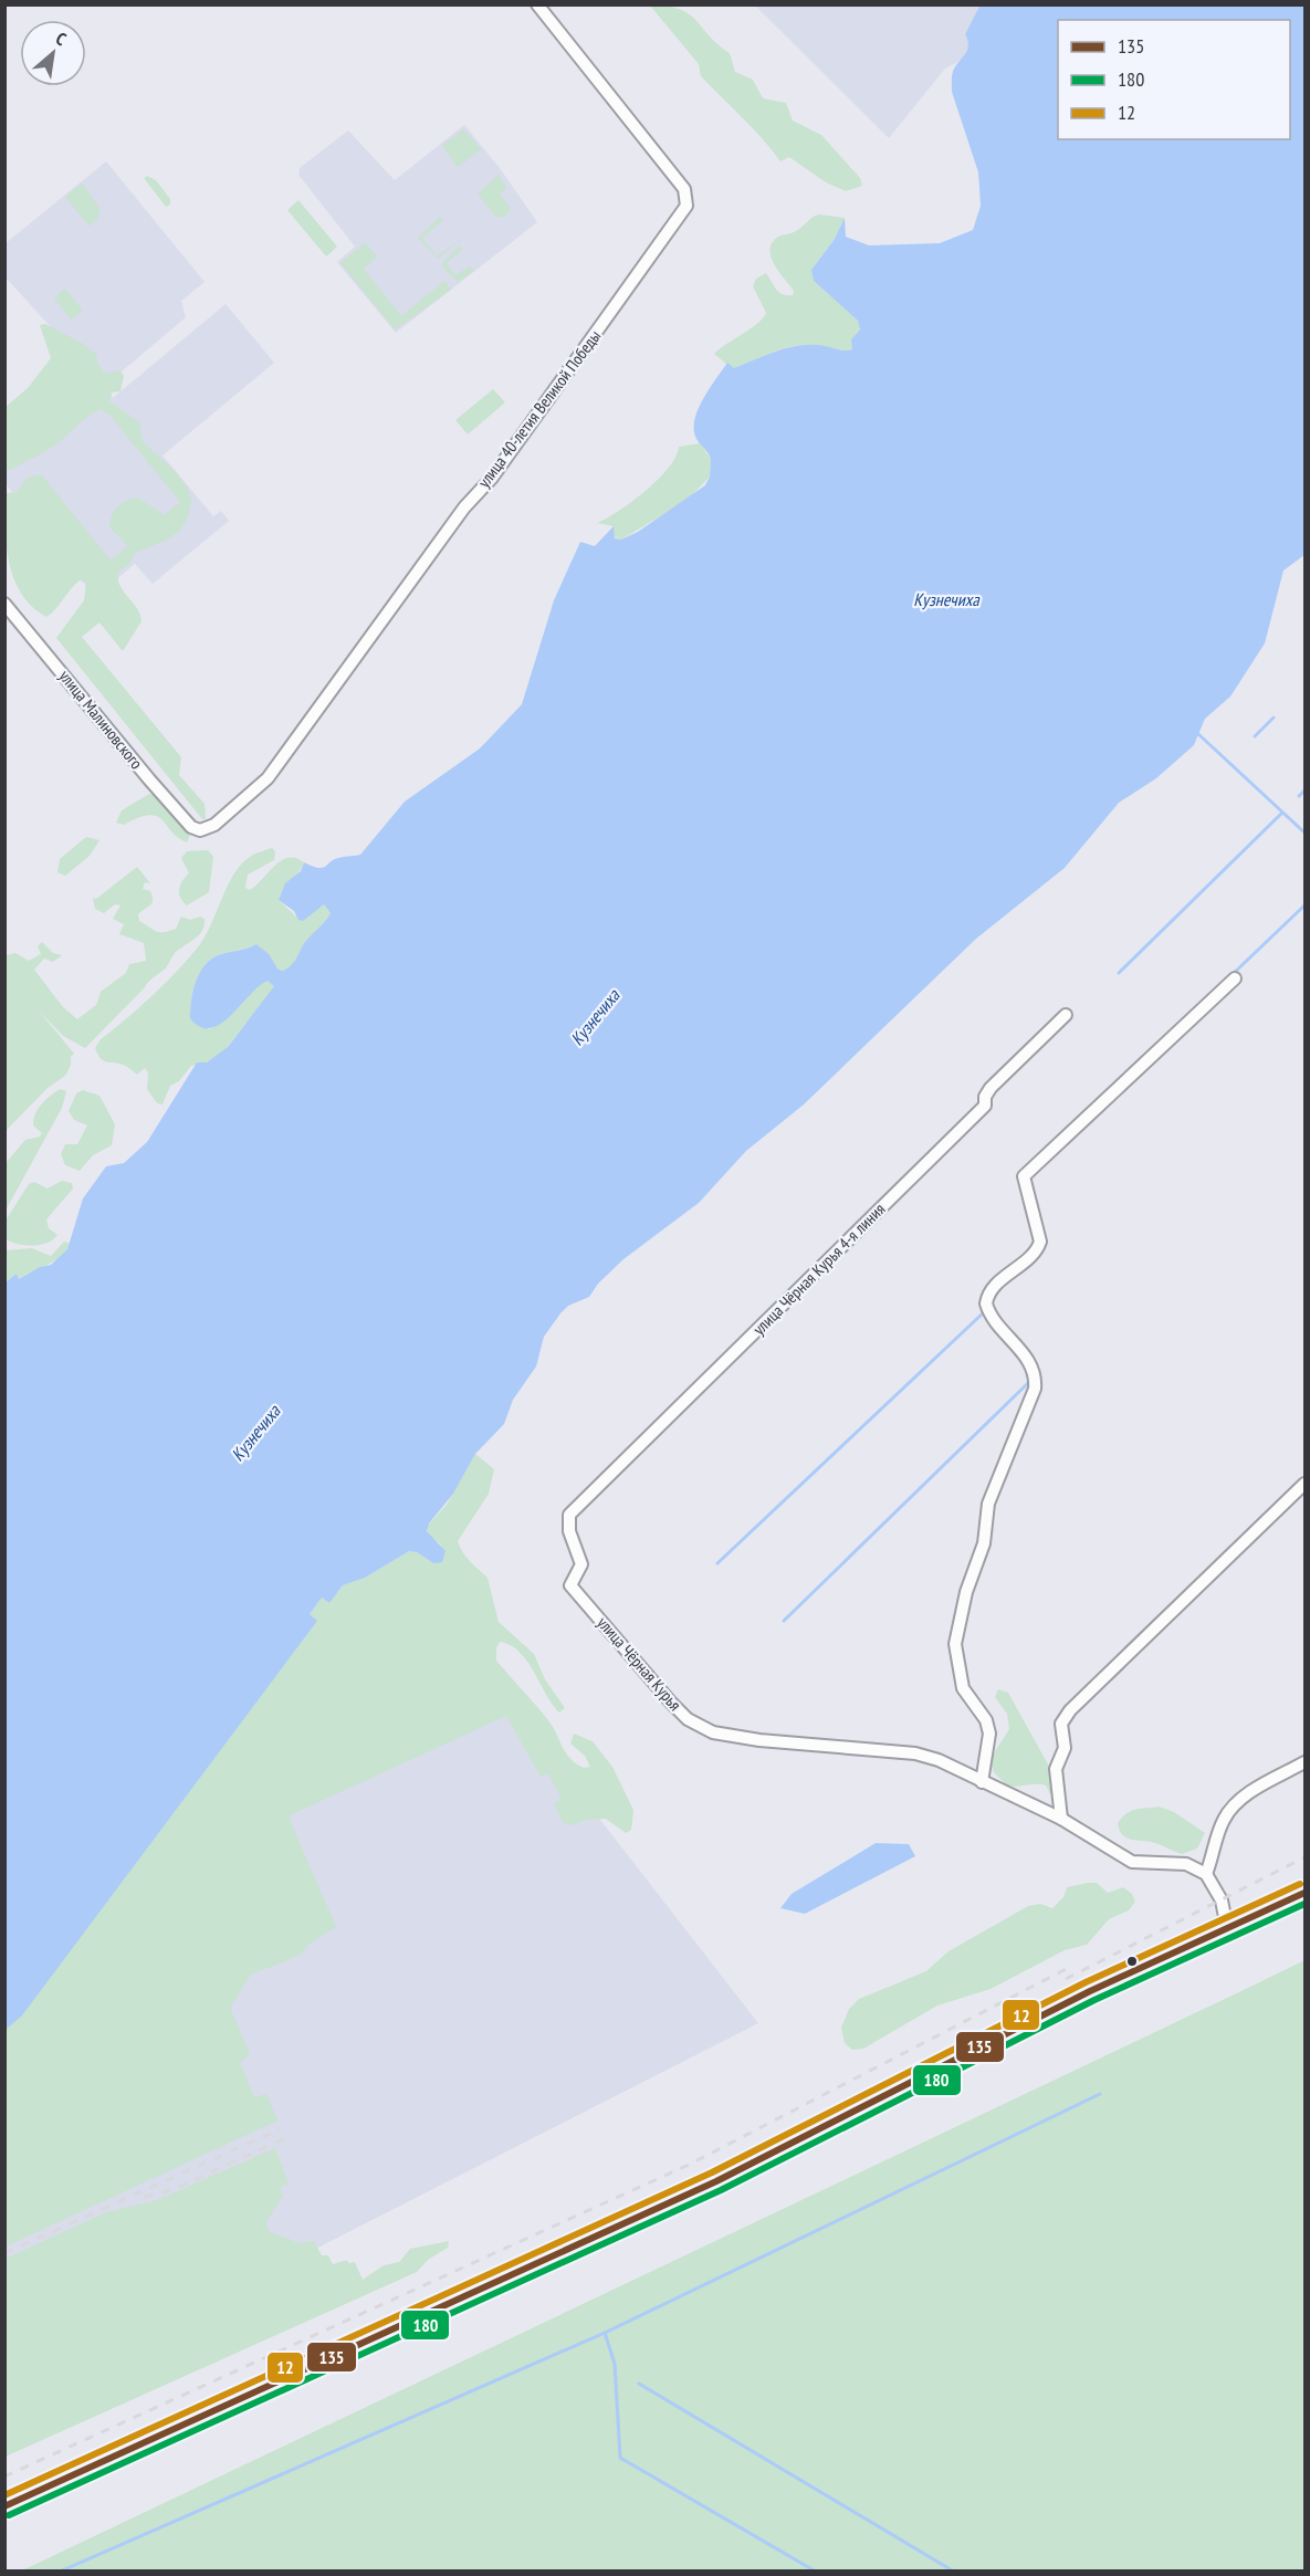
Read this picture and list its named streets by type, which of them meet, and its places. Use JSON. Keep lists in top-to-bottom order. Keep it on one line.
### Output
{"streets":{"street":["улица 40-летия Великой Победы","улица Малиновского","улица Чёрная Курья 4-я линия","улица Чёрная Курья"]},"crossings":[["улица 40-летия Великой Победы","улица Малиновского"],["улица Чёрная Курья 4-я линия","улица Чёрная Курья"]],"water":["Кузнечиха"],"lines":["transit line 12","transit line 135","transit line 180"],"legend":["135","180","12"],"north":"top right"}
